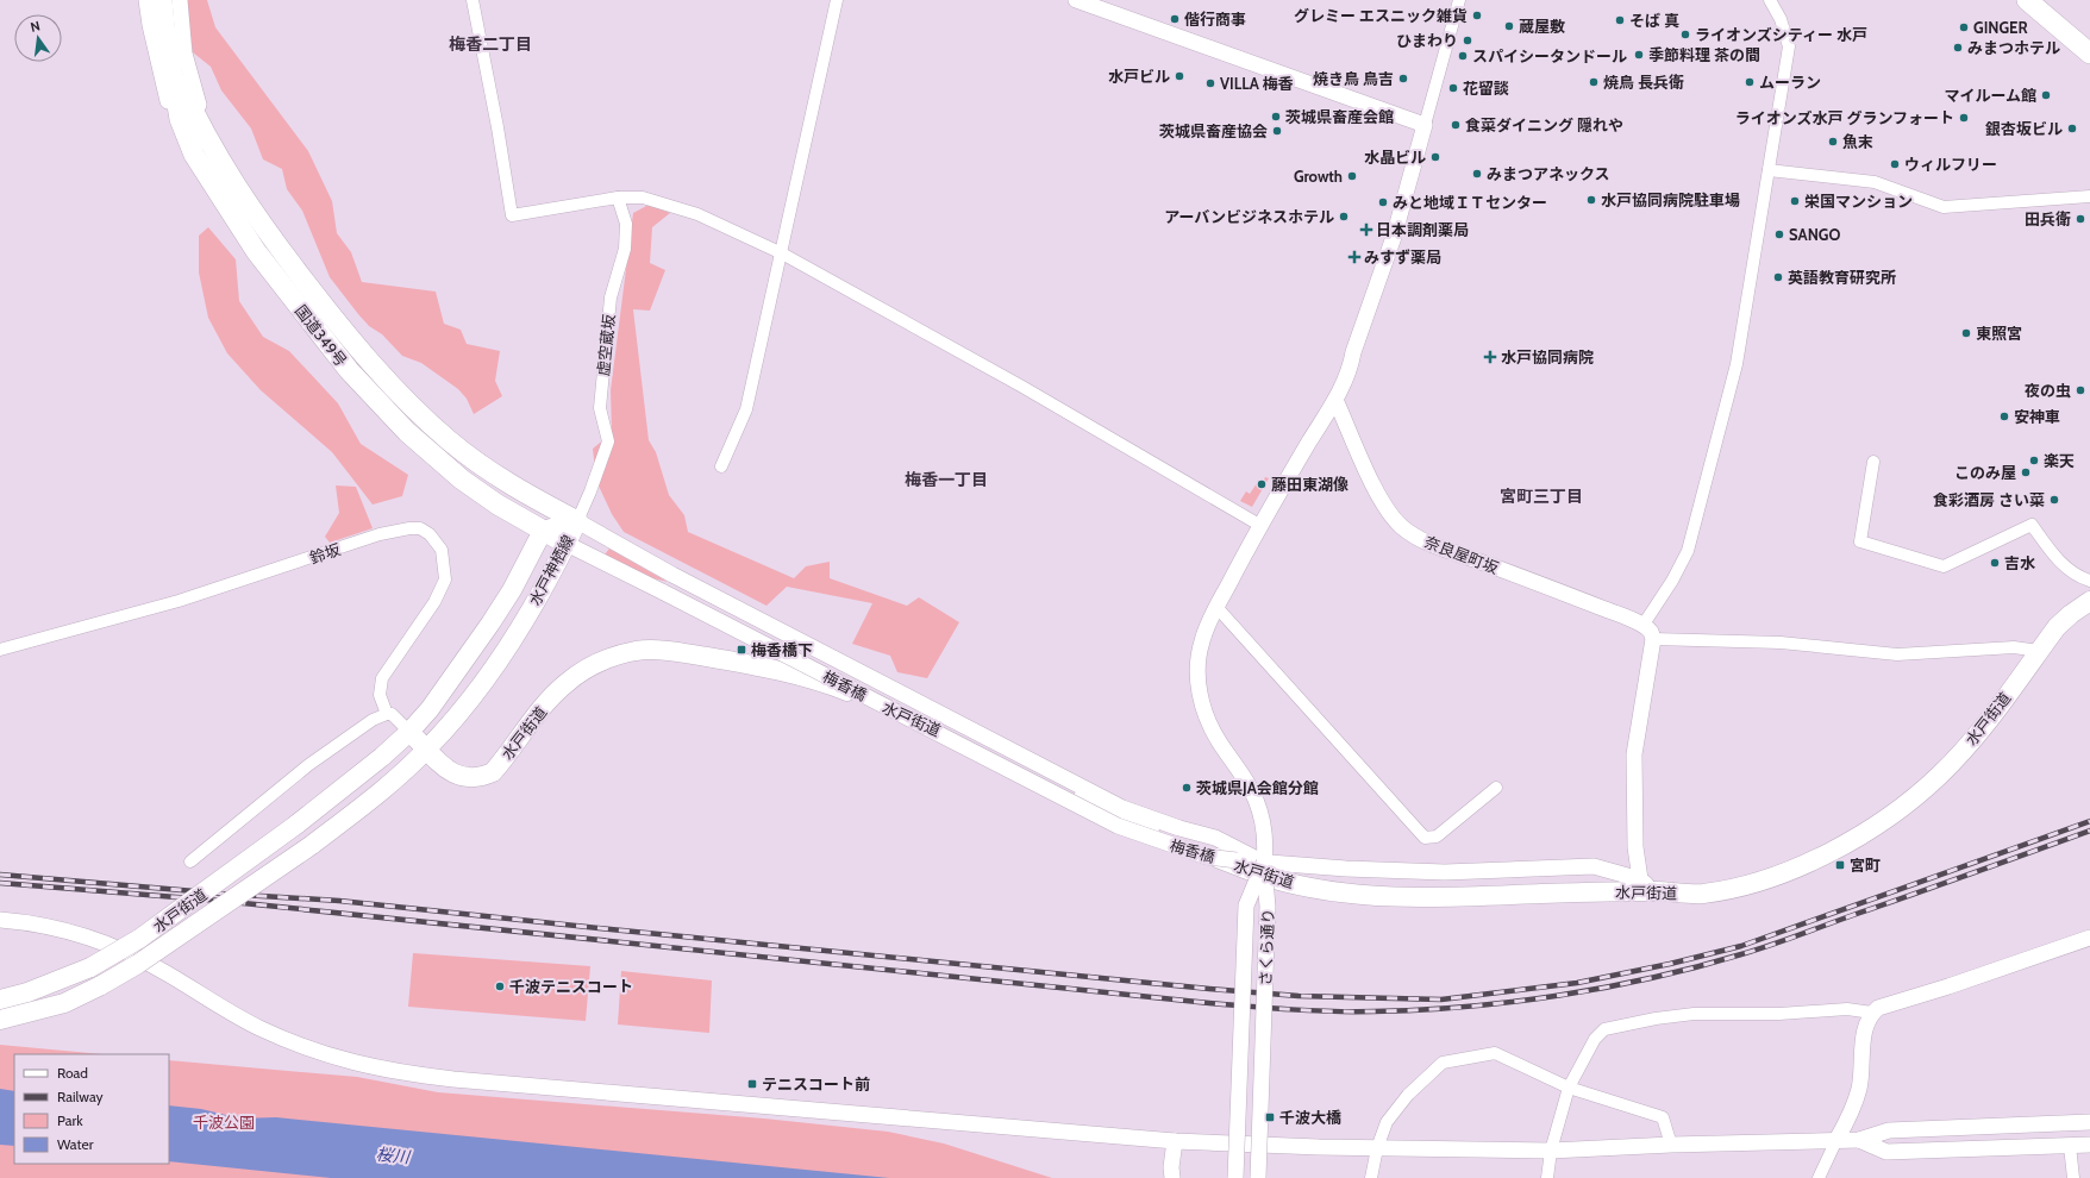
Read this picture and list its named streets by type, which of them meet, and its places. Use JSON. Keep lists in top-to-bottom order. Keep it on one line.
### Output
{"streets":{"highway":["国道349号"],"main road":["水戸神栖線","水戸街道"],"street":["虚空蔵坂","鈴坂","奈良屋町坂","梅香橋","さくら通り"]},"crossings":[["国道349号","虚空蔵坂"],["国道349号","水戸神栖線"],["国道349号","梅香橋"],["虚空蔵坂","水戸神栖線"],["虚空蔵坂","梅香橋"],["水戸神栖線","梅香橋"],["水戸神栖線","水戸街道"],["梅香橋","さくら通り"]],"districts":["梅香二丁目","梅香一丁目","宮町三丁目"],"water":["桜川"],"parks":["千波公園"],"places":{"other":["グレミー エスニック雑貨","偕行商事","そば 真","蔵屋敷","GINGER","ライオンズシティー 水戸","ひまわり","みまつホテル","季節料理 茶の間","スパイシータンドール","水戸ビル","焼き鳥 鳥吉","焼鳥 長兵衛","ムーラン","VILLA 梅香","花留談","マイルーム館","茨城県畜産会館","ライオンズ水戸 グランフォート","食菜ダイニング 隠れや","銀杏坂ビル","茨城県畜産協会","魚末","水晶ビル","ウィルフリー","みまつアネックス","Growth","水戸協同病院駐車場","栄国マンション","みと地域ＩＴセンター","アーバンビジネスホテル","田兵衛","SANGO","英語教育研究所","東照宮","夜の虫","安神車","楽天","このみ屋","藤田東湖像","食彩酒房 さい菜","吉水","茨城県JA会館分館","千波テニスコート"],"health":["日本調剤薬局","みすず薬局","水戸協同病院"],"transit":["梅香橋下","宮町","テニスコート前","千波大橋"]},"legend":["Road","Railway","Park","Water"],"north":"top"}
